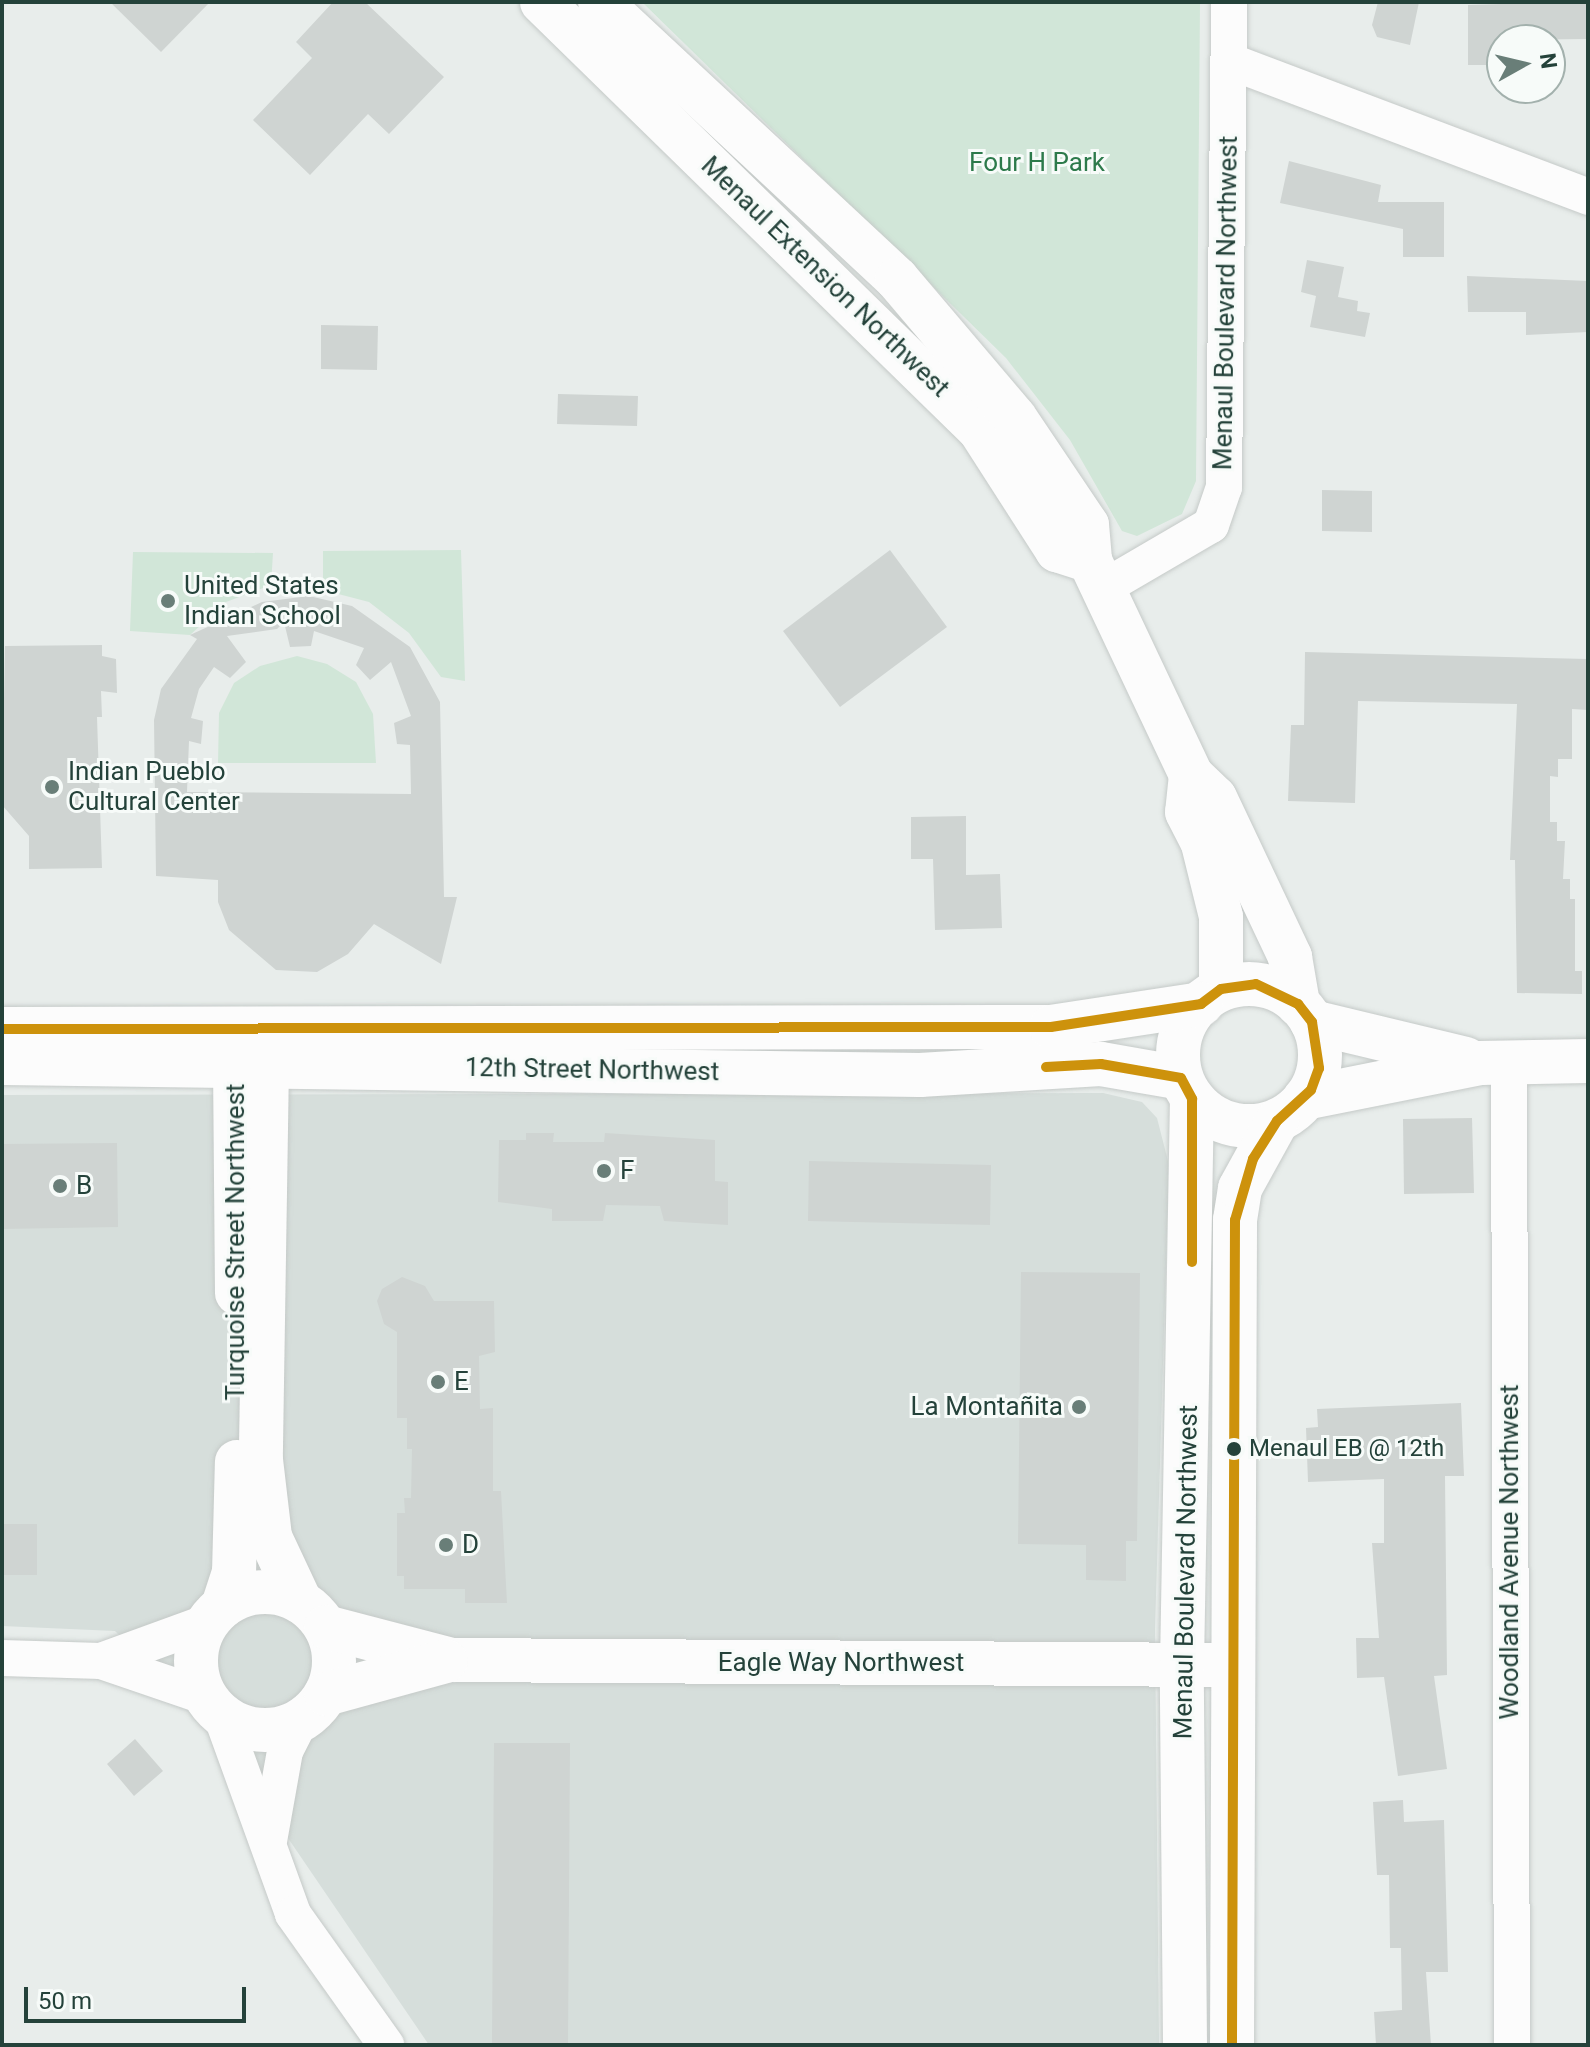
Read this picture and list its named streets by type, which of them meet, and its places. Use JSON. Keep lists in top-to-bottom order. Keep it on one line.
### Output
{"streets":{"main road":["Menaul Extension Northwest","Menaul Boulevard Northwest","12th Street Northwest","Turquoise Street Northwest","Eagle Way Northwest"],"street":["Woodland Avenue Northwest"]},"crossings":[["Menaul Extension Northwest","Menaul Boulevard Northwest"],["Menaul Boulevard Northwest","12th Street Northwest"],["Menaul Boulevard Northwest","Eagle Way Northwest"],["12th Street Northwest","Turquoise Street Northwest"],["Turquoise Street Northwest","Eagle Way Northwest"]],"parks":["Four H Park"],"places":["United States Indian School","Indian Pueblo Cultural Center","F","B","E","La Montañita","Menaul EB @ 12th","D"],"scale_bar":"50 m","north":"right"}
